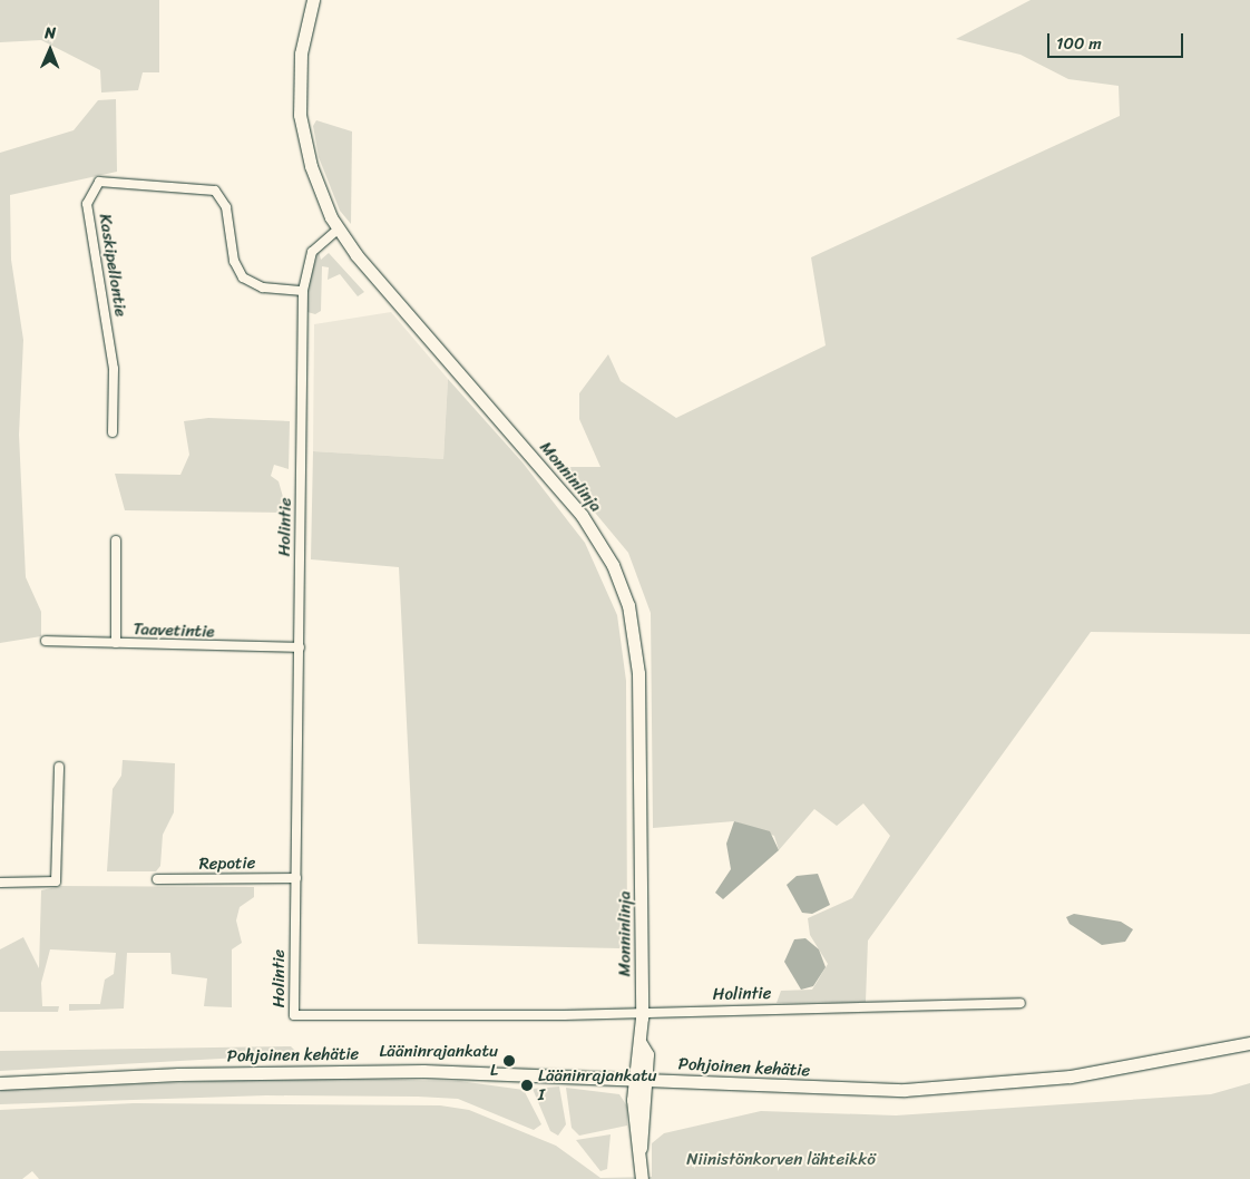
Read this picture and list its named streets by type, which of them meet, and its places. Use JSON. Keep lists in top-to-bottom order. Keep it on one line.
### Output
{"streets":{"street":["Kaskipellontie","Monninlinja","Holintie","Taavetintie","Repotie","Pohjoinen kehätie"]},"crossings":[["Kaskipellontie","Holintie"],["Monninlinja","Holintie"],["Monninlinja","Pohjoinen kehätie"],["Holintie","Taavetintie"],["Holintie","Repotie"]],"parks":["Niinistönkorven lähteikkö"],"places":["Lääninrajankatu L","Lääninrajankatu I"],"scale_bar":"100 m","north":"top"}
